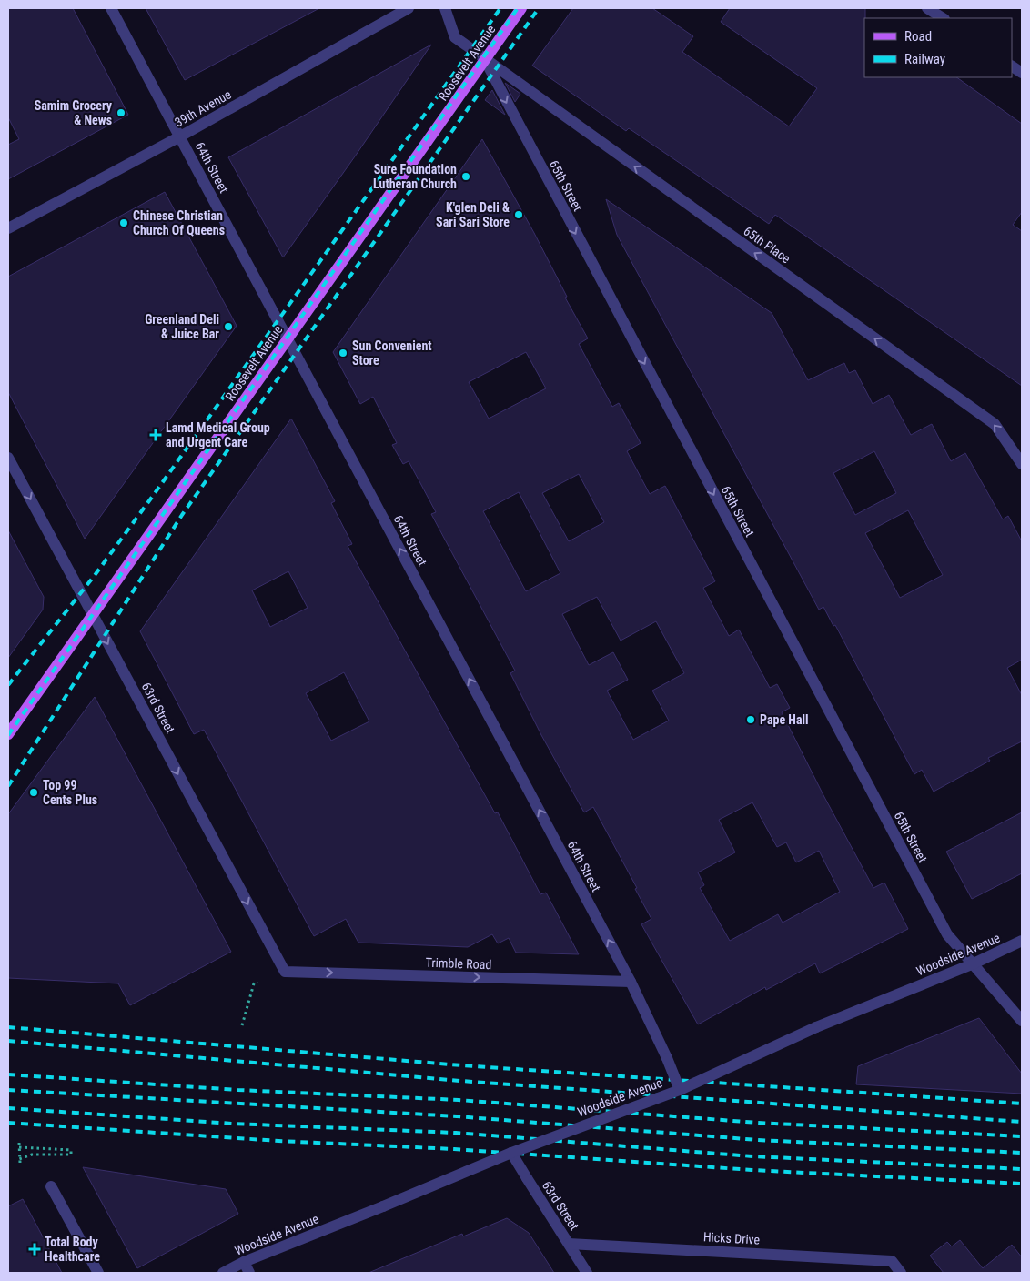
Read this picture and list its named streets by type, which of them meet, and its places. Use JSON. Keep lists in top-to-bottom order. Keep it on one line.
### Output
{"streets":{"main road":["Roosevelt Avenue"],"street":["39th Avenue","64th Street","65th Street","65th Place","63rd Street","Woodside Avenue","Trimble Road","Hicks Drive"]},"crossings":[["Roosevelt Avenue","64th Street"],["Roosevelt Avenue","65th Street"],["Roosevelt Avenue","65th Place"],["Roosevelt Avenue","63rd Street"],["39th Avenue","64th Street"],["64th Street","Woodside Avenue"],["64th Street","Trimble Road"],["65th Street","65th Place"],["65th Street","Woodside Avenue"],["63rd Street","Woodside Avenue"],["63rd Street","Trimble Road"],["63rd Street","Hicks Drive"]],"one_way":["64th Street","65th Street","65th Place","63rd Street","Trimble Road"],"places":{"other":["Samim Grocery & News","Sure Foundation Lutheran Church","K'glen Deli & Sari Sari Store","Chinese Christian Church Of Queens","Greenland Deli & Juice Bar","Sun Convenient Store","Pape Hall","Top 99 Cents Plus"],"health":["Lamd Medical Group and Urgent Care","Total Body Healthcare"]},"legend":["Road","Railway"]}
